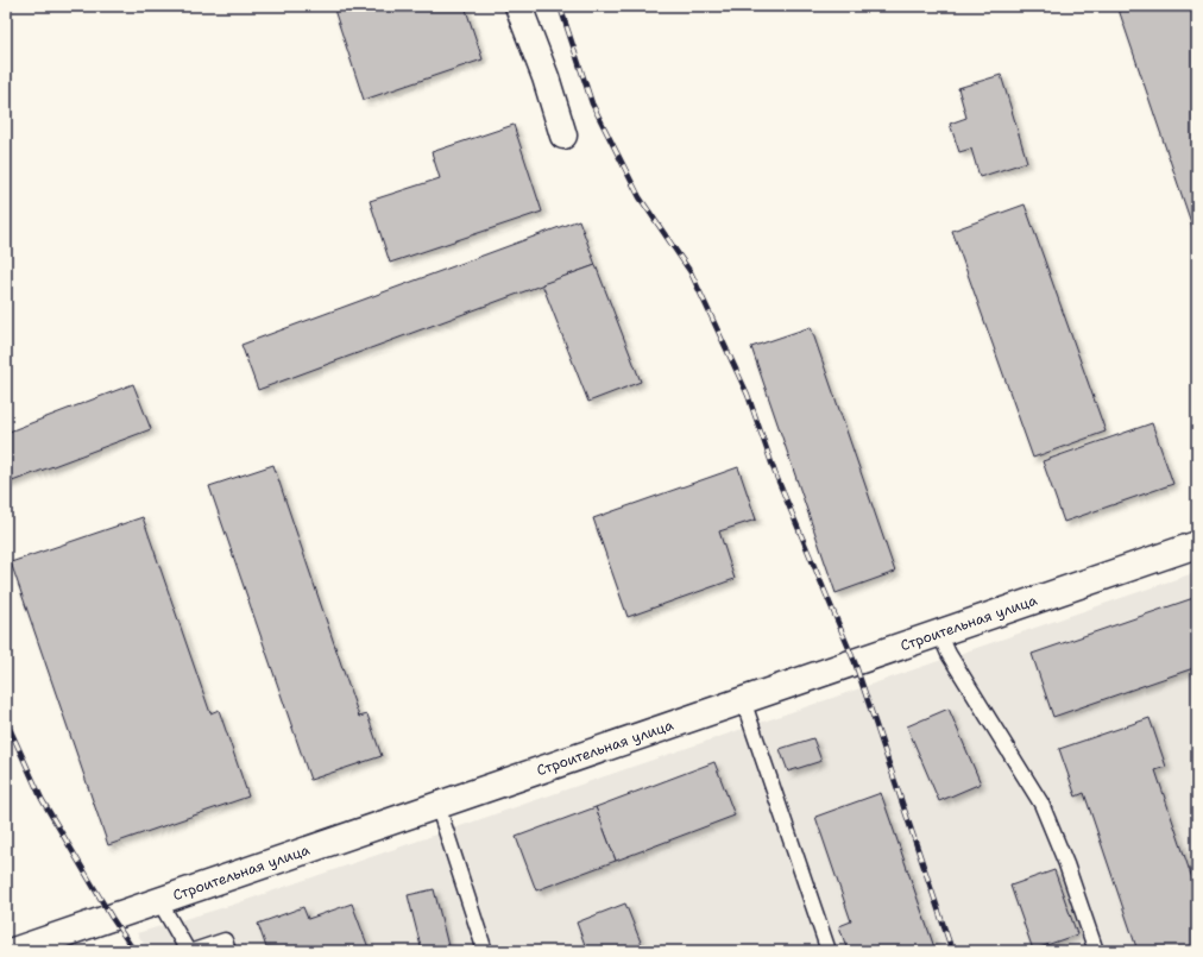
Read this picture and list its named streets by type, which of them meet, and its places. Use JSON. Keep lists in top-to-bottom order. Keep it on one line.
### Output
{"streets":{"street":["Строительная улица"]}}
